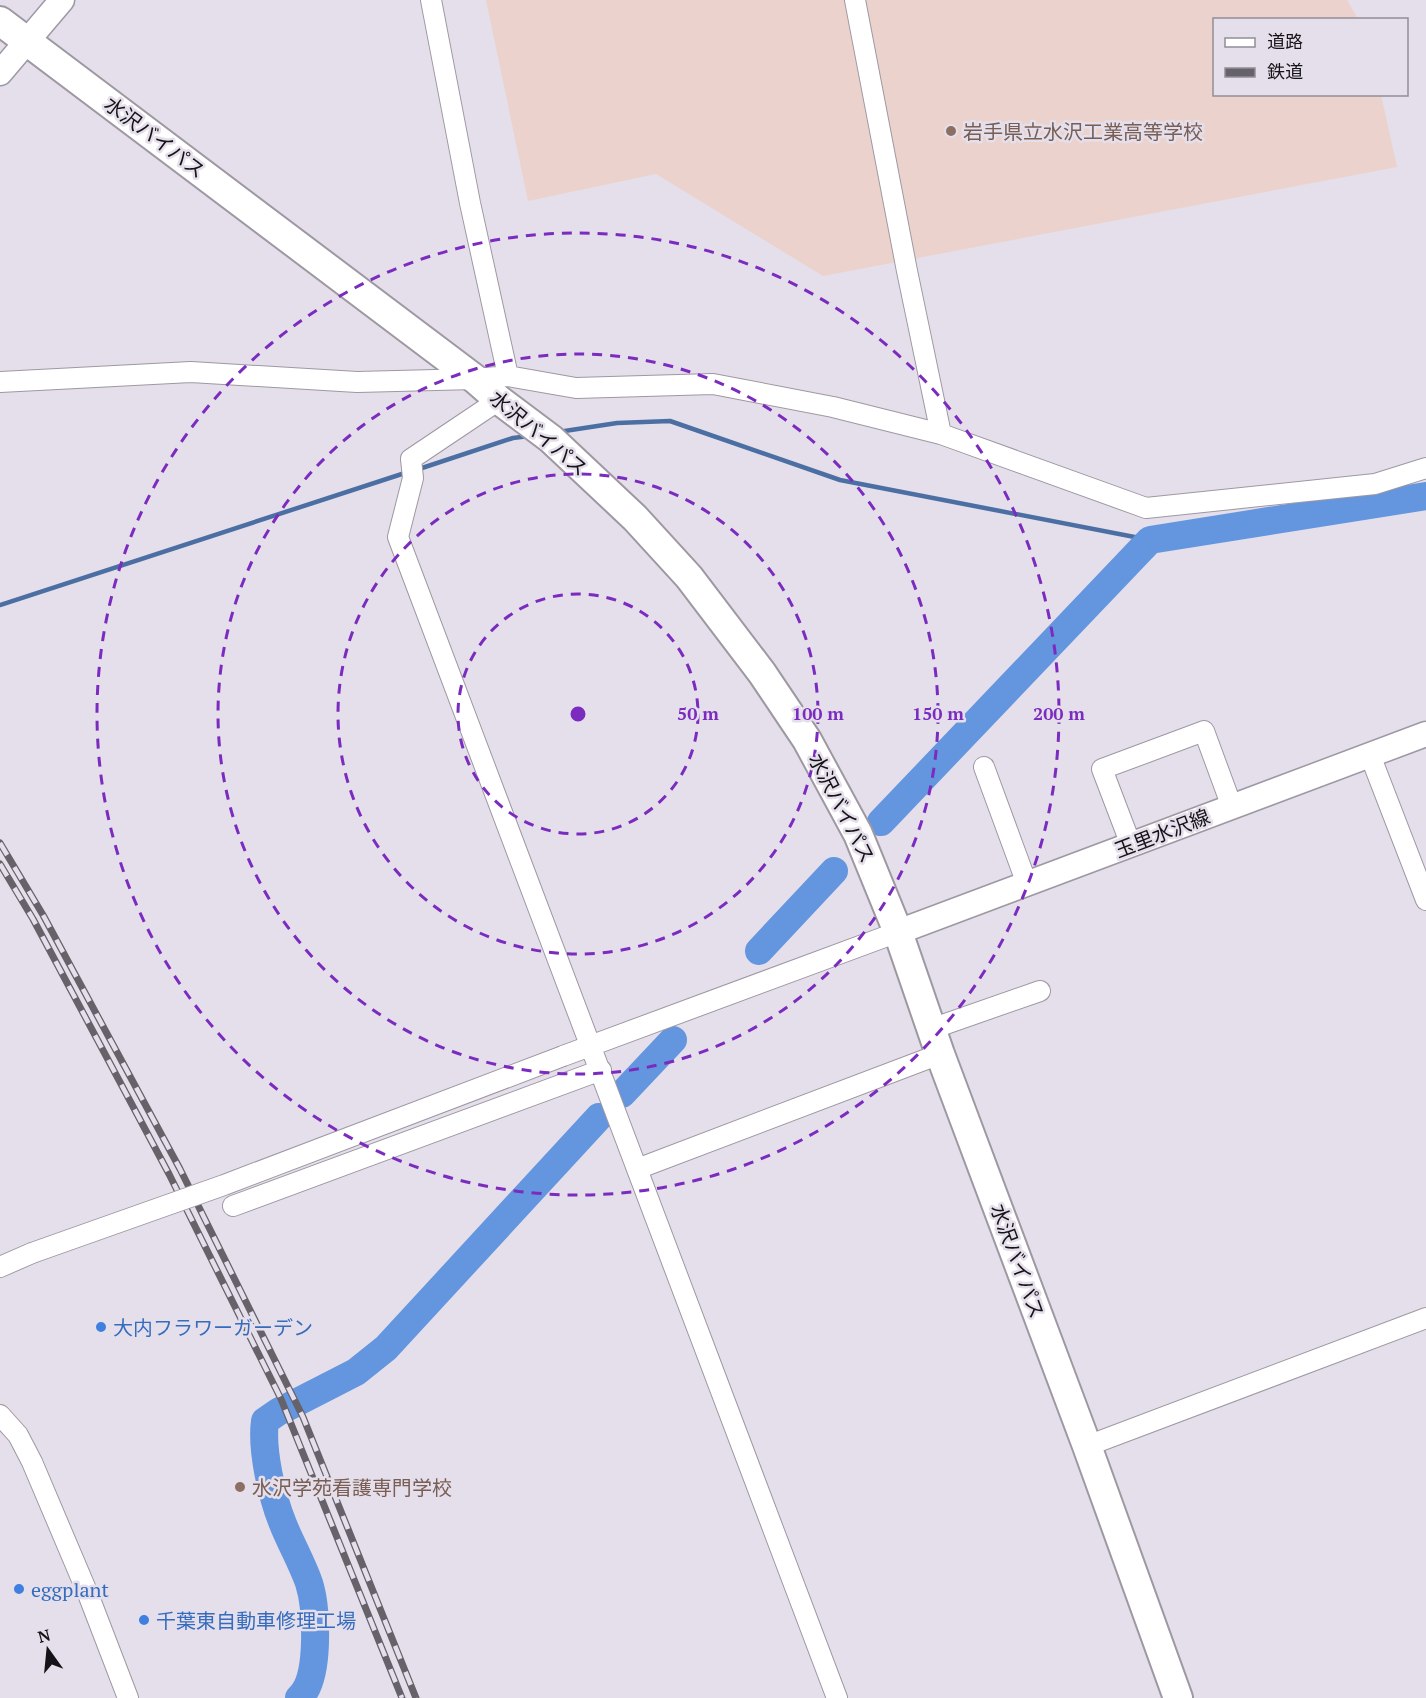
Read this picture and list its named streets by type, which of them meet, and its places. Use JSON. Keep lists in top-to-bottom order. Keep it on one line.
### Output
{"streets":{"highway":["水沢バイパス"],"main road":["玉里水沢線"]},"crossings":[["水沢バイパス","玉里水沢線"]],"places":["岩手県立水沢工業高等学校","大内フラワーガーデン","水沢学苑看護専門学校","eggplant","千葉東自動車修理工場"],"legend":["道路","鉄道"],"north":"top","rings":["50 m","100 m","150 m","200 m"]}
